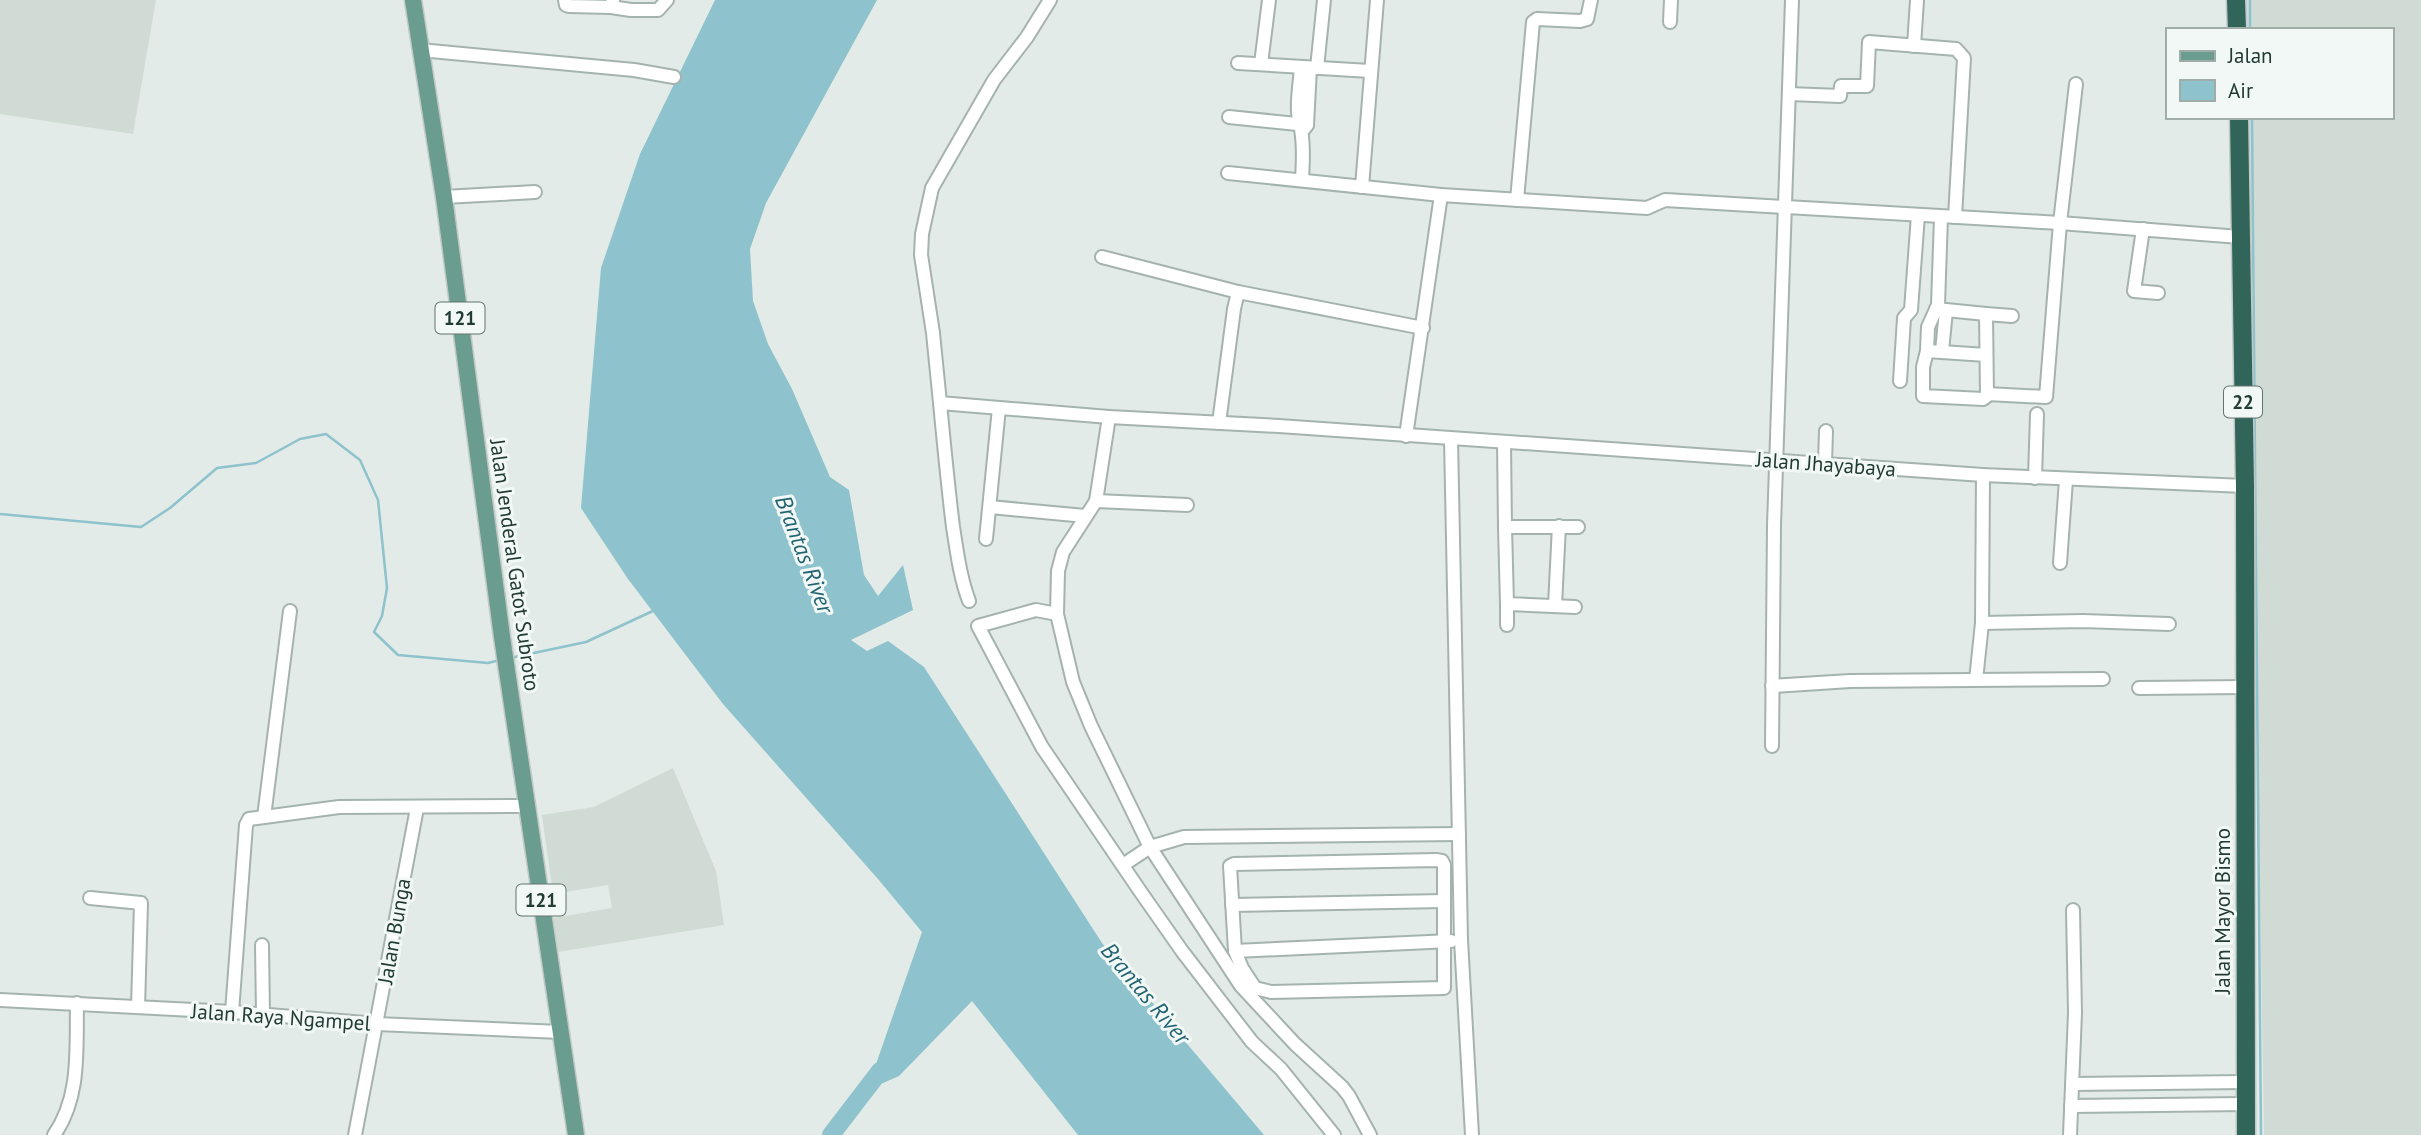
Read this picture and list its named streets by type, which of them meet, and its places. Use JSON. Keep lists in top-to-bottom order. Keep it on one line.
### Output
{"streets":{"highway":["22","Jalan Mayor Bismo"],"main road":["121","Jalan Jenderal Gatot Subroto"],"street":["Jalan Jhayabaya","Jalan Bunga","Jalan Raya Ngampel"]},"crossings":[["22","Jalan Jhayabaya"],["22","Jalan Mayor Bismo"],["Jalan Jenderal Gatot Subroto","Jalan Raya Ngampel"],["Jalan Bunga","Jalan Raya Ngampel"]],"water":["Brantas River"],"legend":["Jalan","Air"]}
